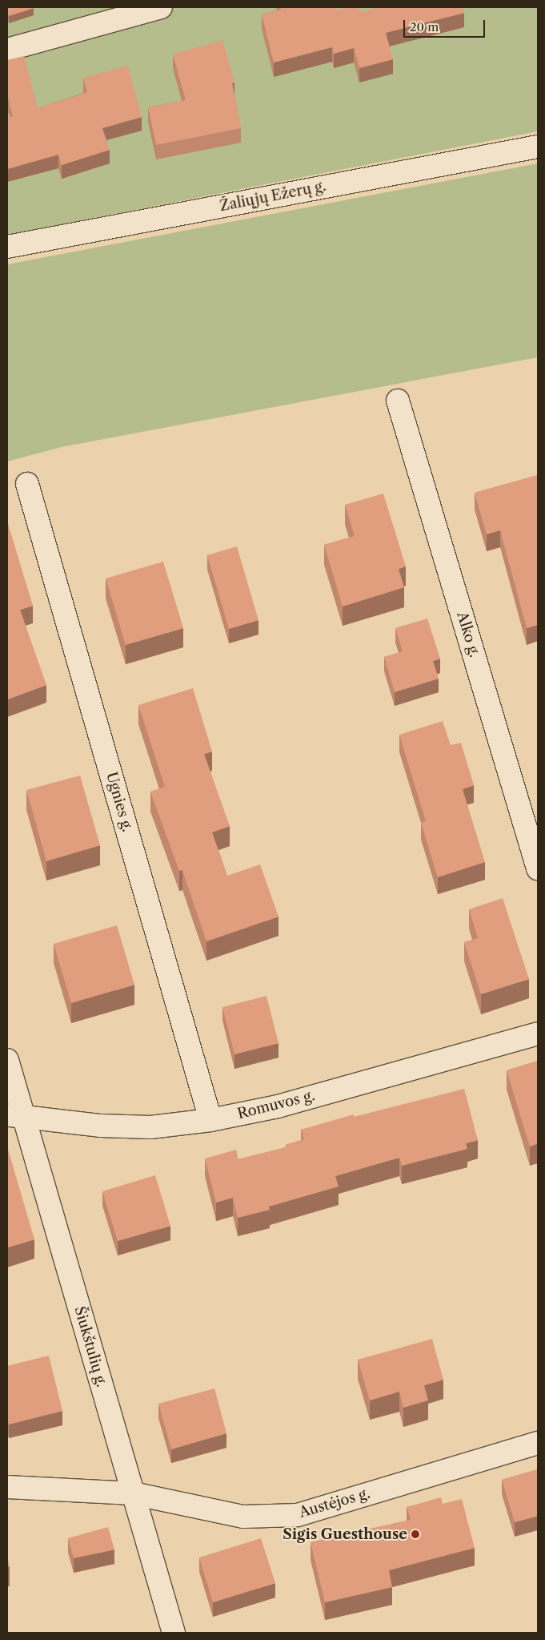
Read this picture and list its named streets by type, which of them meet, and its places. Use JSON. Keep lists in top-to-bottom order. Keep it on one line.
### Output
{"streets":{"street":["Žaliųjų Ežerų g.","Alko g.","Ugnies g.","Romuvos g.","Šiukštulių g.","Austėjos g."]},"crossings":[["Ugnies g.","Romuvos g."],["Romuvos g.","Šiukštulių g."],["Šiukštulių g.","Austėjos g."]],"places":["Sigis Guesthouse"],"scale_bar":"20 m"}
